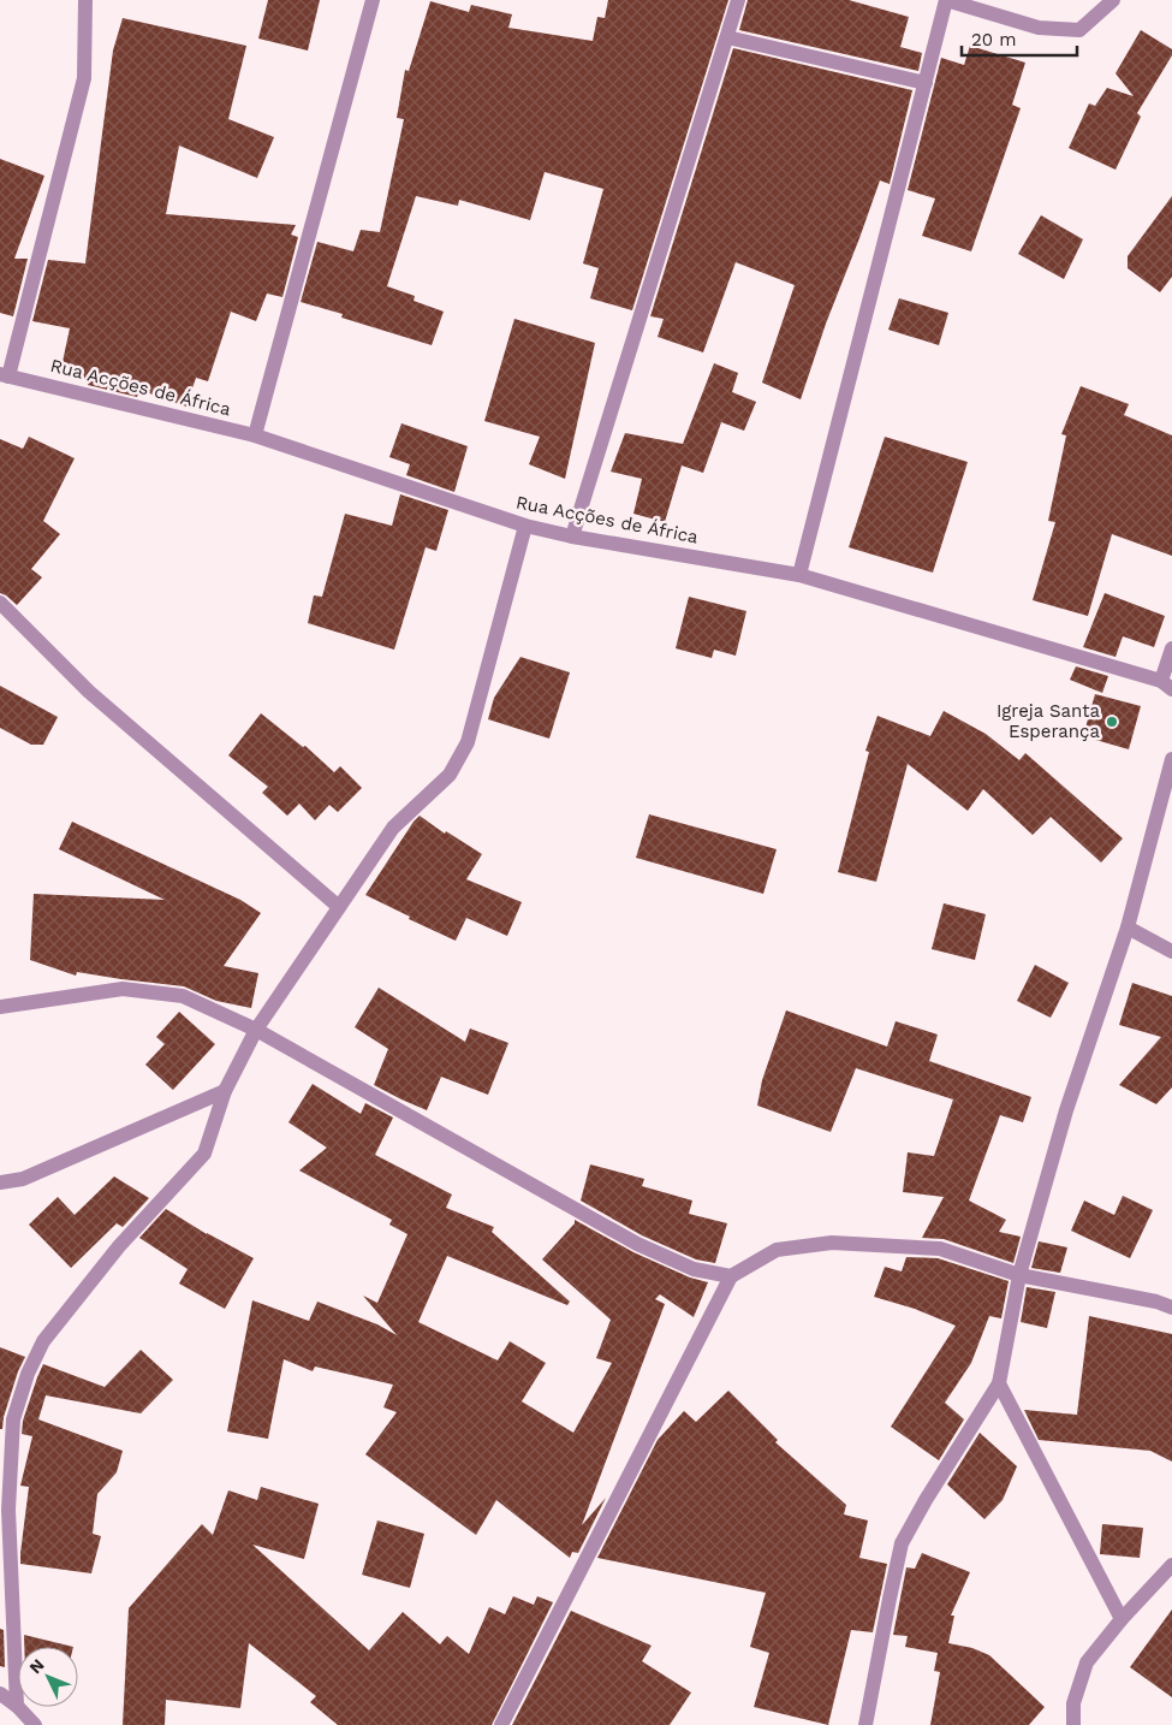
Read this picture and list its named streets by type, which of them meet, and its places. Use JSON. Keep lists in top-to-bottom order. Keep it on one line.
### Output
{"streets":{"street":["Rua Acções de África"]},"places":["Igreja Santa Esperança"],"scale_bar":"20 m","north":"top left"}
